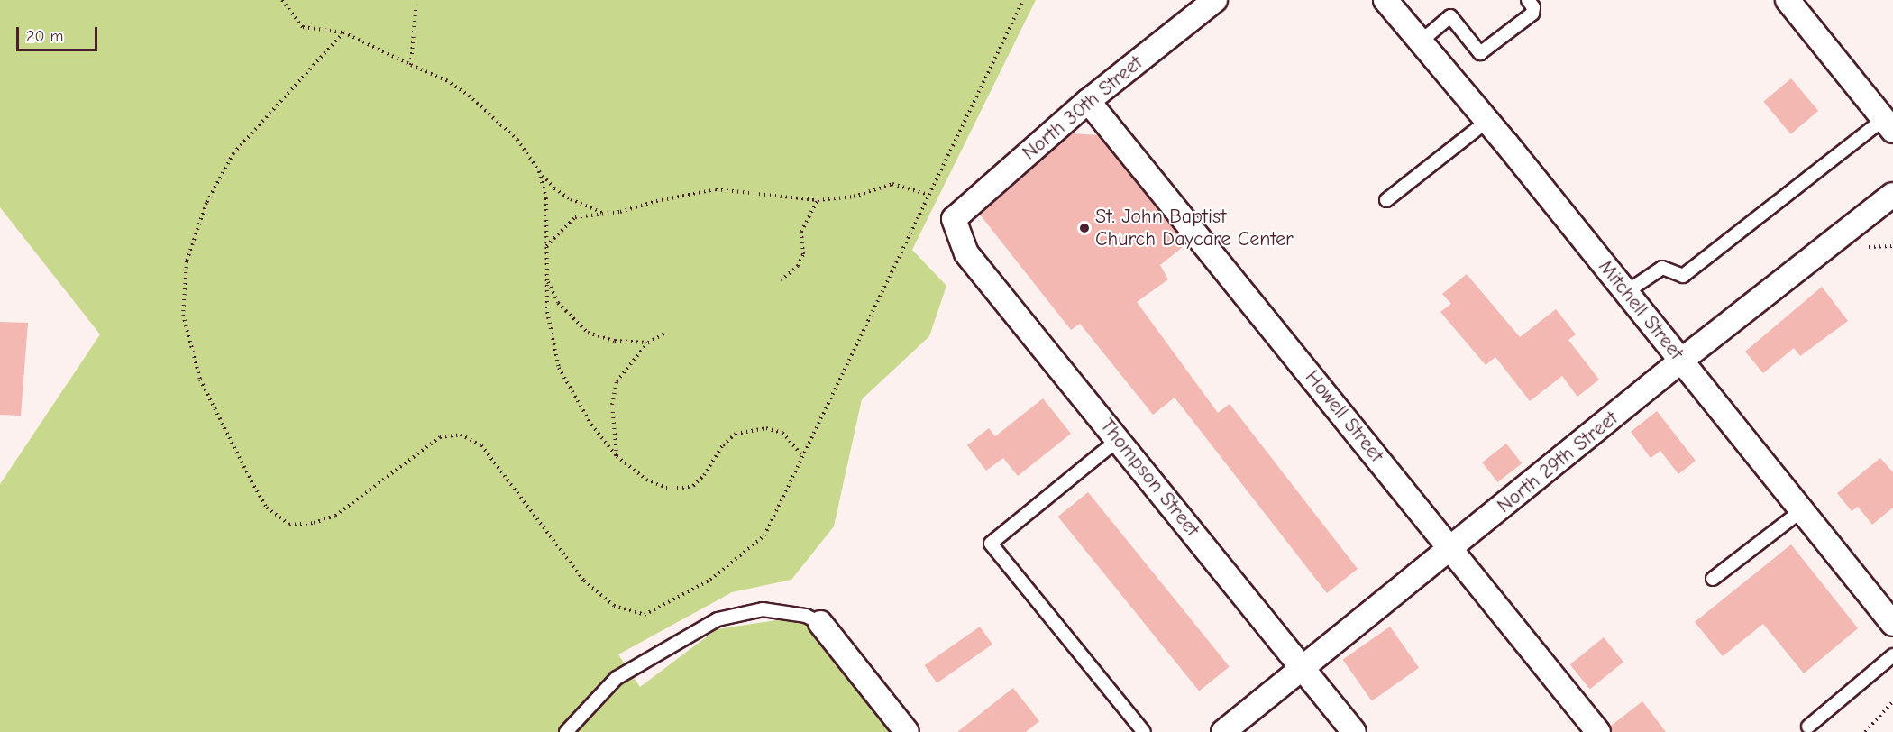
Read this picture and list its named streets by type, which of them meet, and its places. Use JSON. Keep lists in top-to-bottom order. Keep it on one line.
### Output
{"streets":{"street":["North 30th Street","Mitchell Street","Howell Street","North 29th Street","Thompson Street"]},"crossings":[["North 30th Street","Howell Street"],["North 30th Street","Thompson Street"],["Mitchell Street","North 29th Street"],["Howell Street","North 29th Street"],["North 29th Street","Thompson Street"]],"places":["St. John Baptist Church Daycare Center"],"scale_bar":"20 m"}
